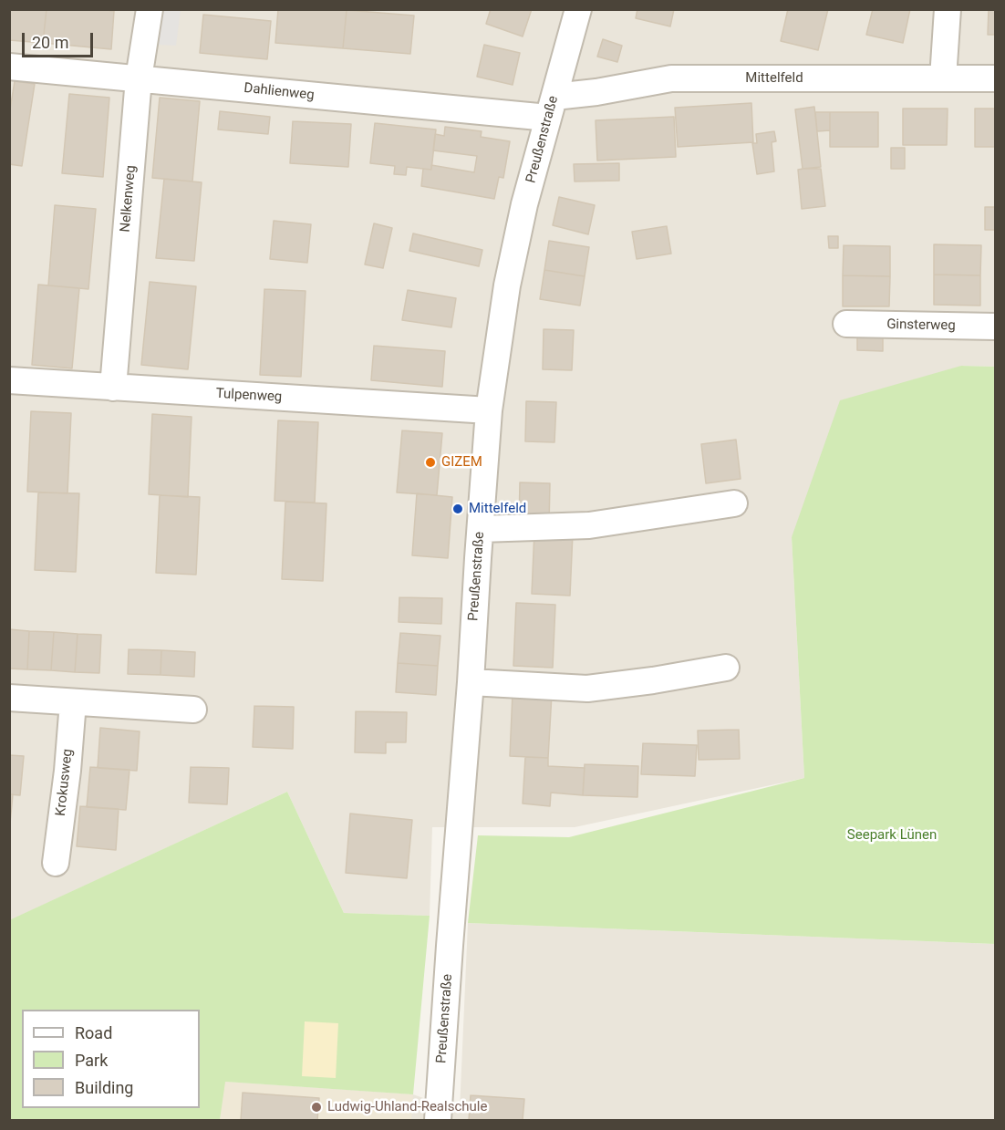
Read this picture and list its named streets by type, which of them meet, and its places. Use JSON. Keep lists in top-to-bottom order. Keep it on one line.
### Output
{"streets":{"street":["Mittelfeld","Dahlienweg","Preußenstraße","Nelkenweg","Ginsterweg","Tulpenweg","Krokusweg"]},"crossings":[["Mittelfeld","Dahlienweg"],["Mittelfeld","Preußenstraße"],["Dahlienweg","Preußenstraße"],["Dahlienweg","Nelkenweg"],["Preußenstraße","Tulpenweg"],["Nelkenweg","Tulpenweg"]],"parks":["Seepark Lünen"],"places":["GIZEM","Mittelfeld","Ludwig-Uhland-Realschule"],"legend":["Road","Park","Building"],"scale_bar":"20 m"}
